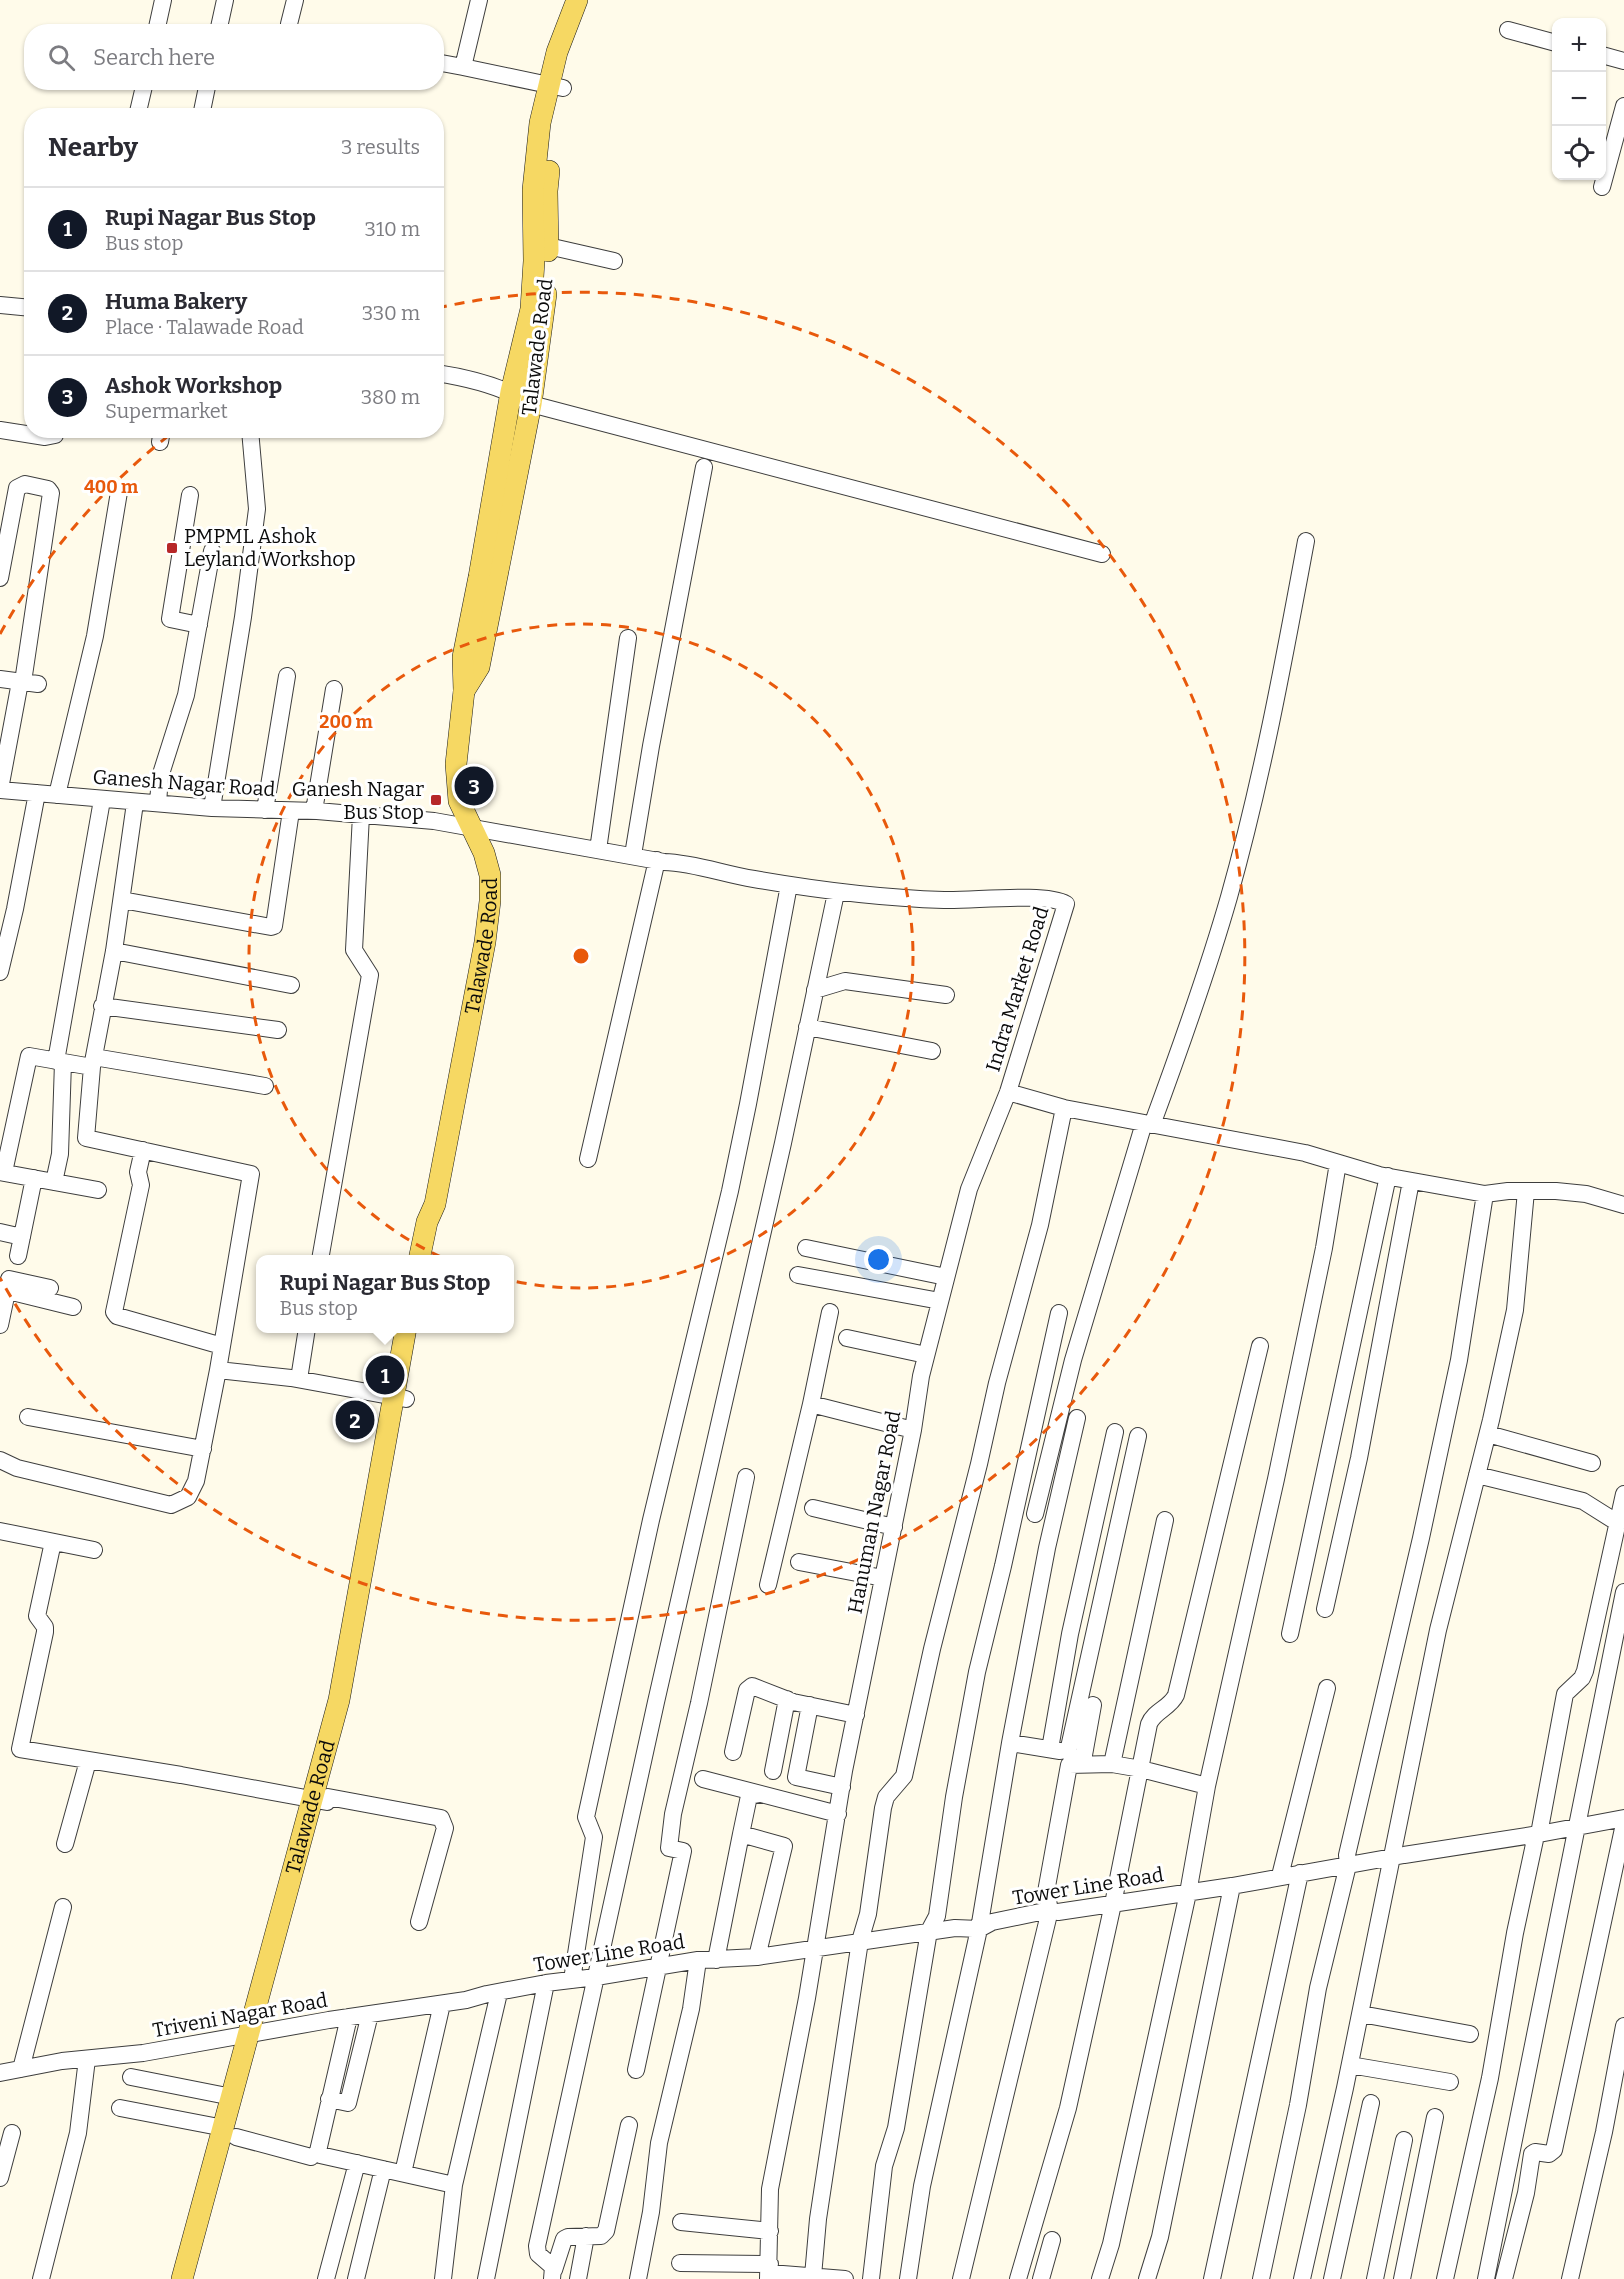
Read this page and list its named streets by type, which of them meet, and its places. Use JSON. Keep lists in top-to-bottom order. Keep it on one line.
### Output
{"streets":{"main road":["Talawade Road"],"street":["Ganesh Nagar Road","Indra Market Road","Hanuman Nagar Road","Tower Line Road","Triveni Nagar Road"]},"crossings":[["Talawade Road","Ganesh Nagar Road"],["Talawade Road","Indra Market Road"],["Talawade Road","Triveni Nagar Road"],["Ganesh Nagar Road","Indra Market Road"],["Indra Market Road","Hanuman Nagar Road"],["Hanuman Nagar Road","Tower Line Road"],["Tower Line Road","Triveni Nagar Road"]],"places":{"transit":["PMPML Ashok Leyland Workshop","Ganesh Nagar Bus Stop"]},"page":{"map_buttons":["+","−"],"search":"Search here","heading":["Nearby","3 results"],"list":[{"mark":"1","name":"Rupi Nagar Bus Stop","note":"Bus stop","value":"310 m"},{"mark":"2","name":"Huma Bakery","note":"Place · Talawade Road","value":"330 m"},{"mark":"3","name":"Ashok Workshop","note":"Supermarket","value":"380 m"}],"pins":["3","1","2"],"popup":["Rupi Nagar Bus Stop","Bus stop"]},"rings":["400 m","200 m"]}
